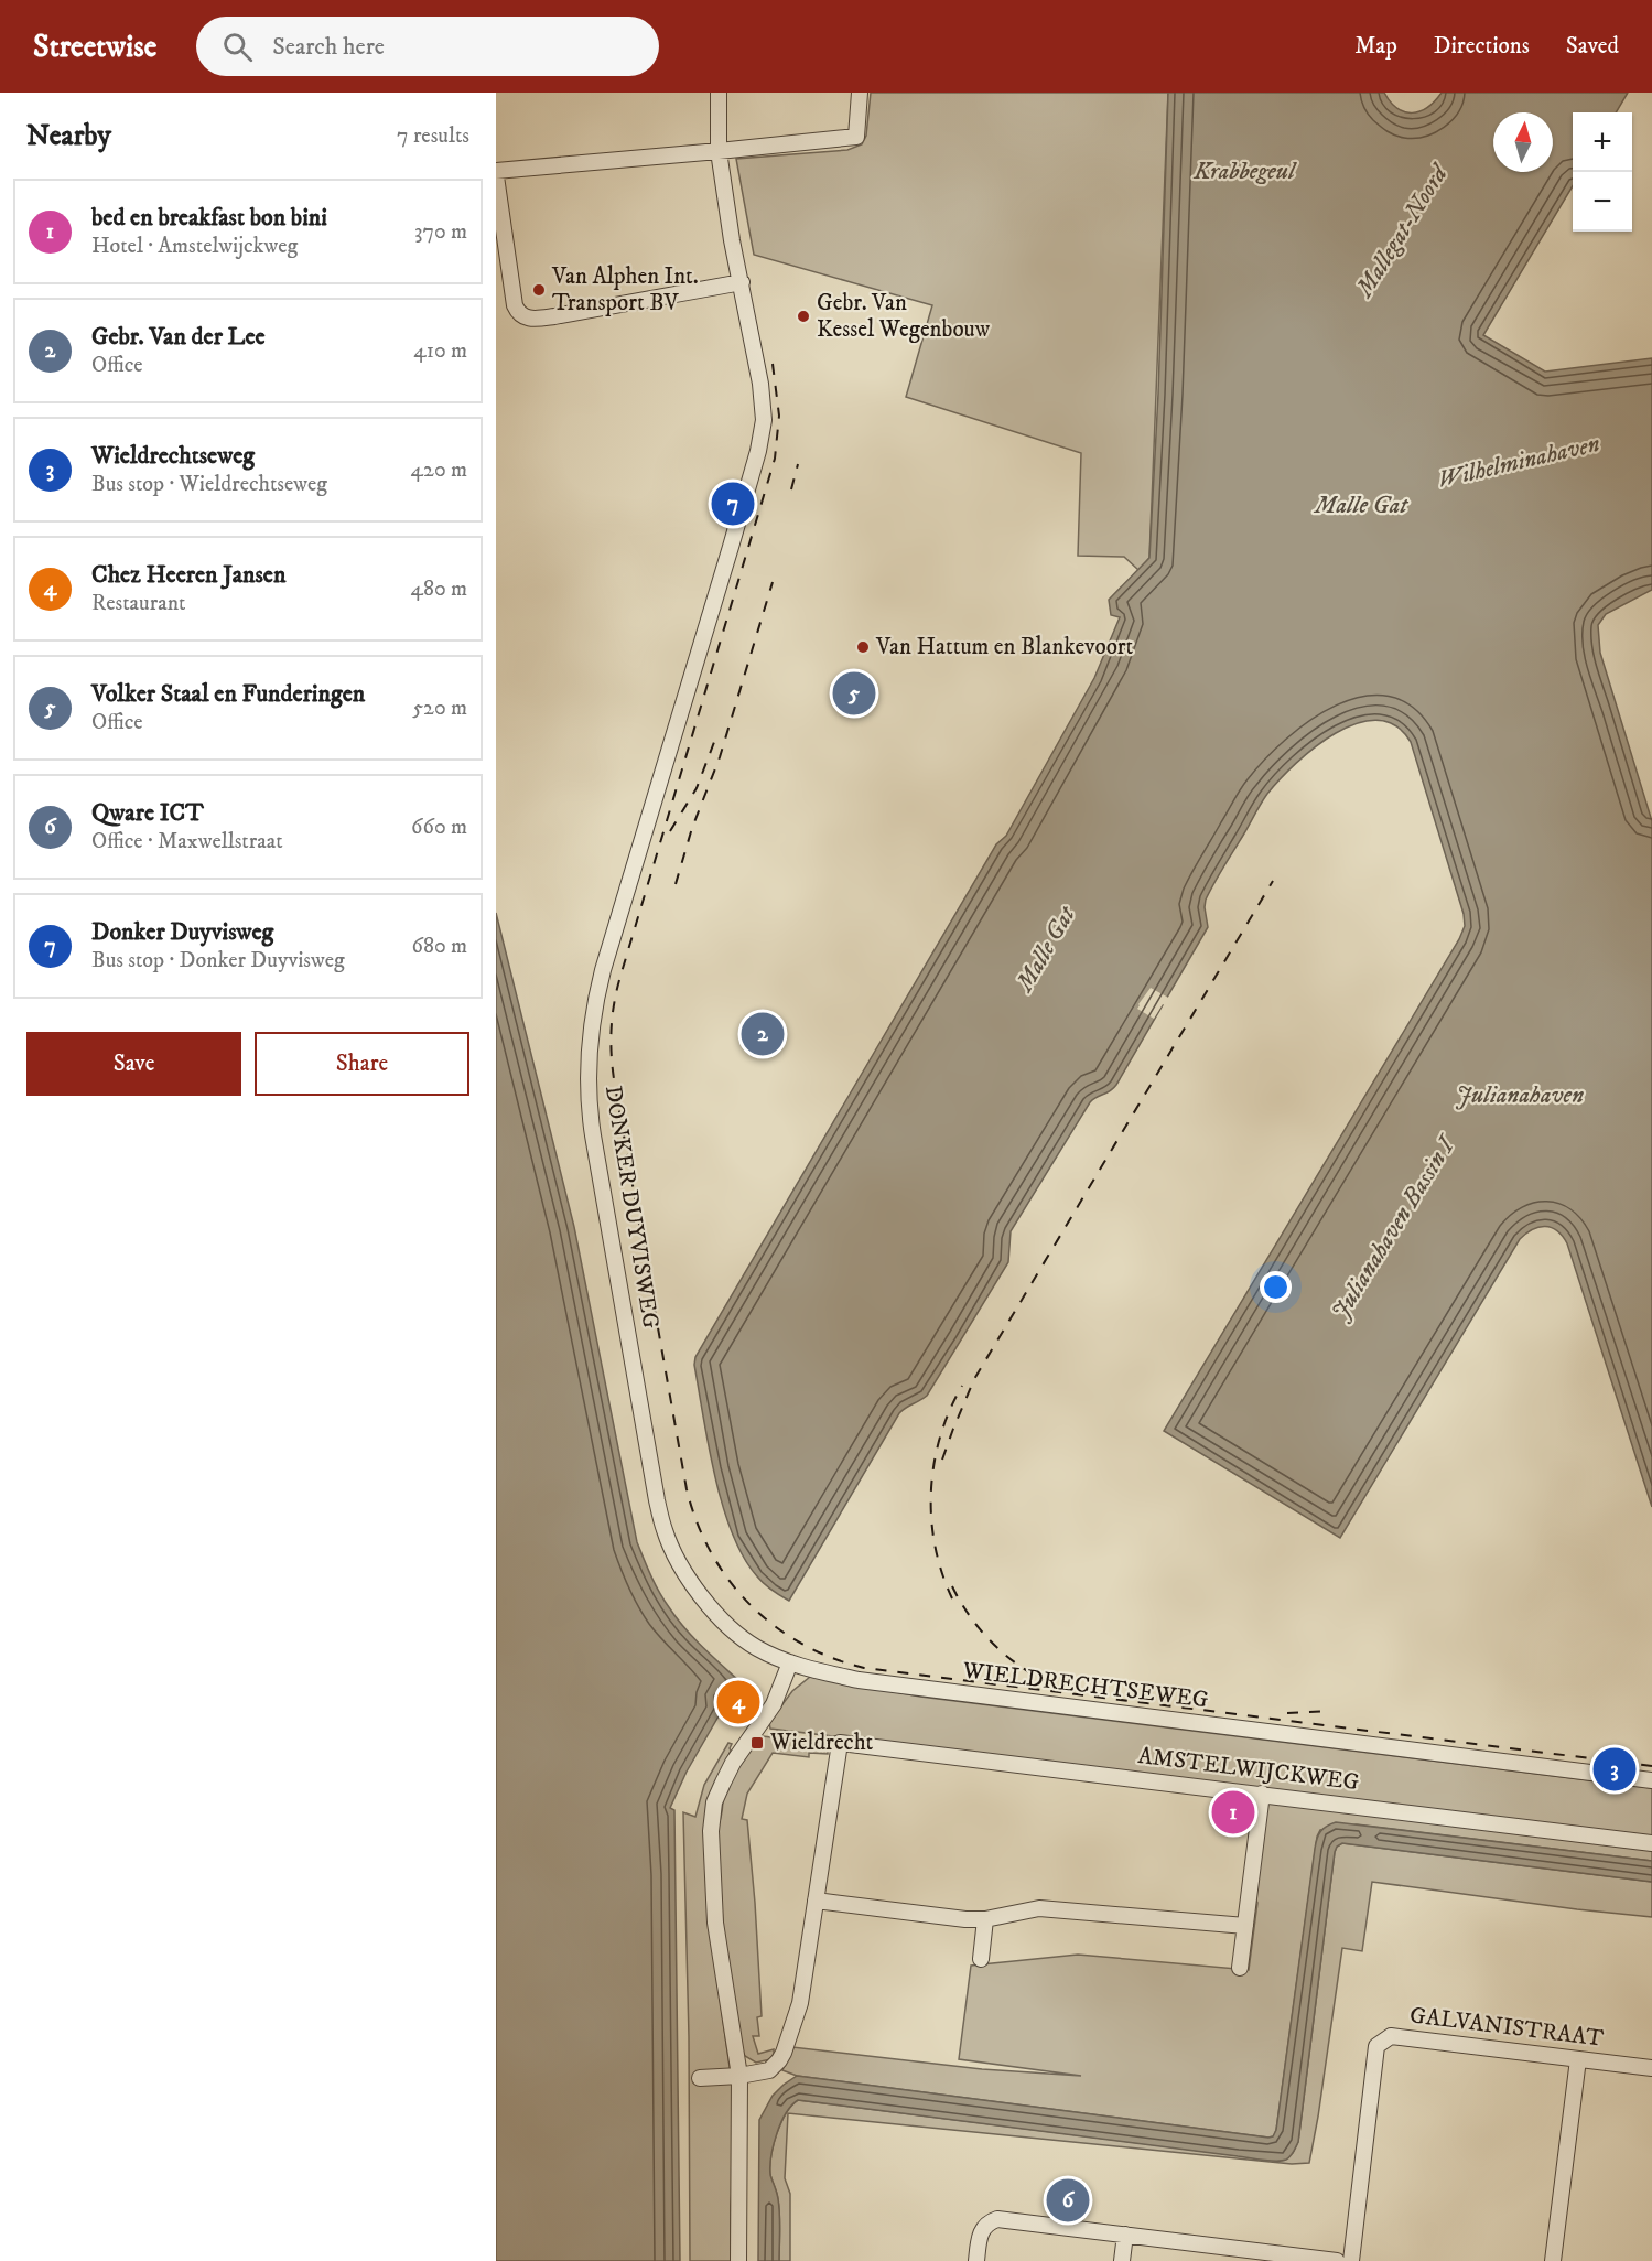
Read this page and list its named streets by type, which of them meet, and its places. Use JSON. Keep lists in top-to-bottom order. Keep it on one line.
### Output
{"streets":{"street":["DONKER DUYVISWEG","WIELDRECHTSEWEG","AMSTELWIJCKWEG","GALVANISTRAAT"]},"crossings":[["DONKER DUYVISWEG","WIELDRECHTSEWEG"]],"water":["Krabbegeul","Mallegat-Noord","Wilhelminahaven","Malle Gat","Julianahaven","Julianahaven Bassin I"],"places":{"other":["Van Alphen Int. Transport BV","Gebr. Van Kessel Wegenbouw","Van Hattum en Blankevoort"],"transit":["Wieldrecht"]},"north":"top","page":{"header":"Streetwise","search":"Search here","nav":["Map","Directions","Saved"],"heading":["Nearby","7 results"],"map_buttons":["+","−"],"list":[{"mark":"1","name":"bed en breakfast bon bini","note":"Hotel · Amstelwijckweg","value":"370 m"},{"mark":"2","name":"Gebr. Van der Lee","note":"Office","value":"410 m"},{"mark":"3","name":"Wieldrechtseweg","note":"Bus stop · Wieldrechtseweg","value":"420 m"},{"mark":"4","name":"Chez Heeren Jansen","note":"Restaurant","value":"480 m"},{"mark":"5","name":"Volker Staal en Funderingen","note":"Office","value":"520 m"},{"mark":"6","name":"Qware ICT","note":"Office · Maxwellstraat","value":"660 m"},{"mark":"7","name":"Donker Duyvisweg","note":"Bus stop · Donker Duyvisweg","value":"680 m"}],"pins":["7","5","2","4","3","1","6"],"buttons":["Save","Share"]}}
